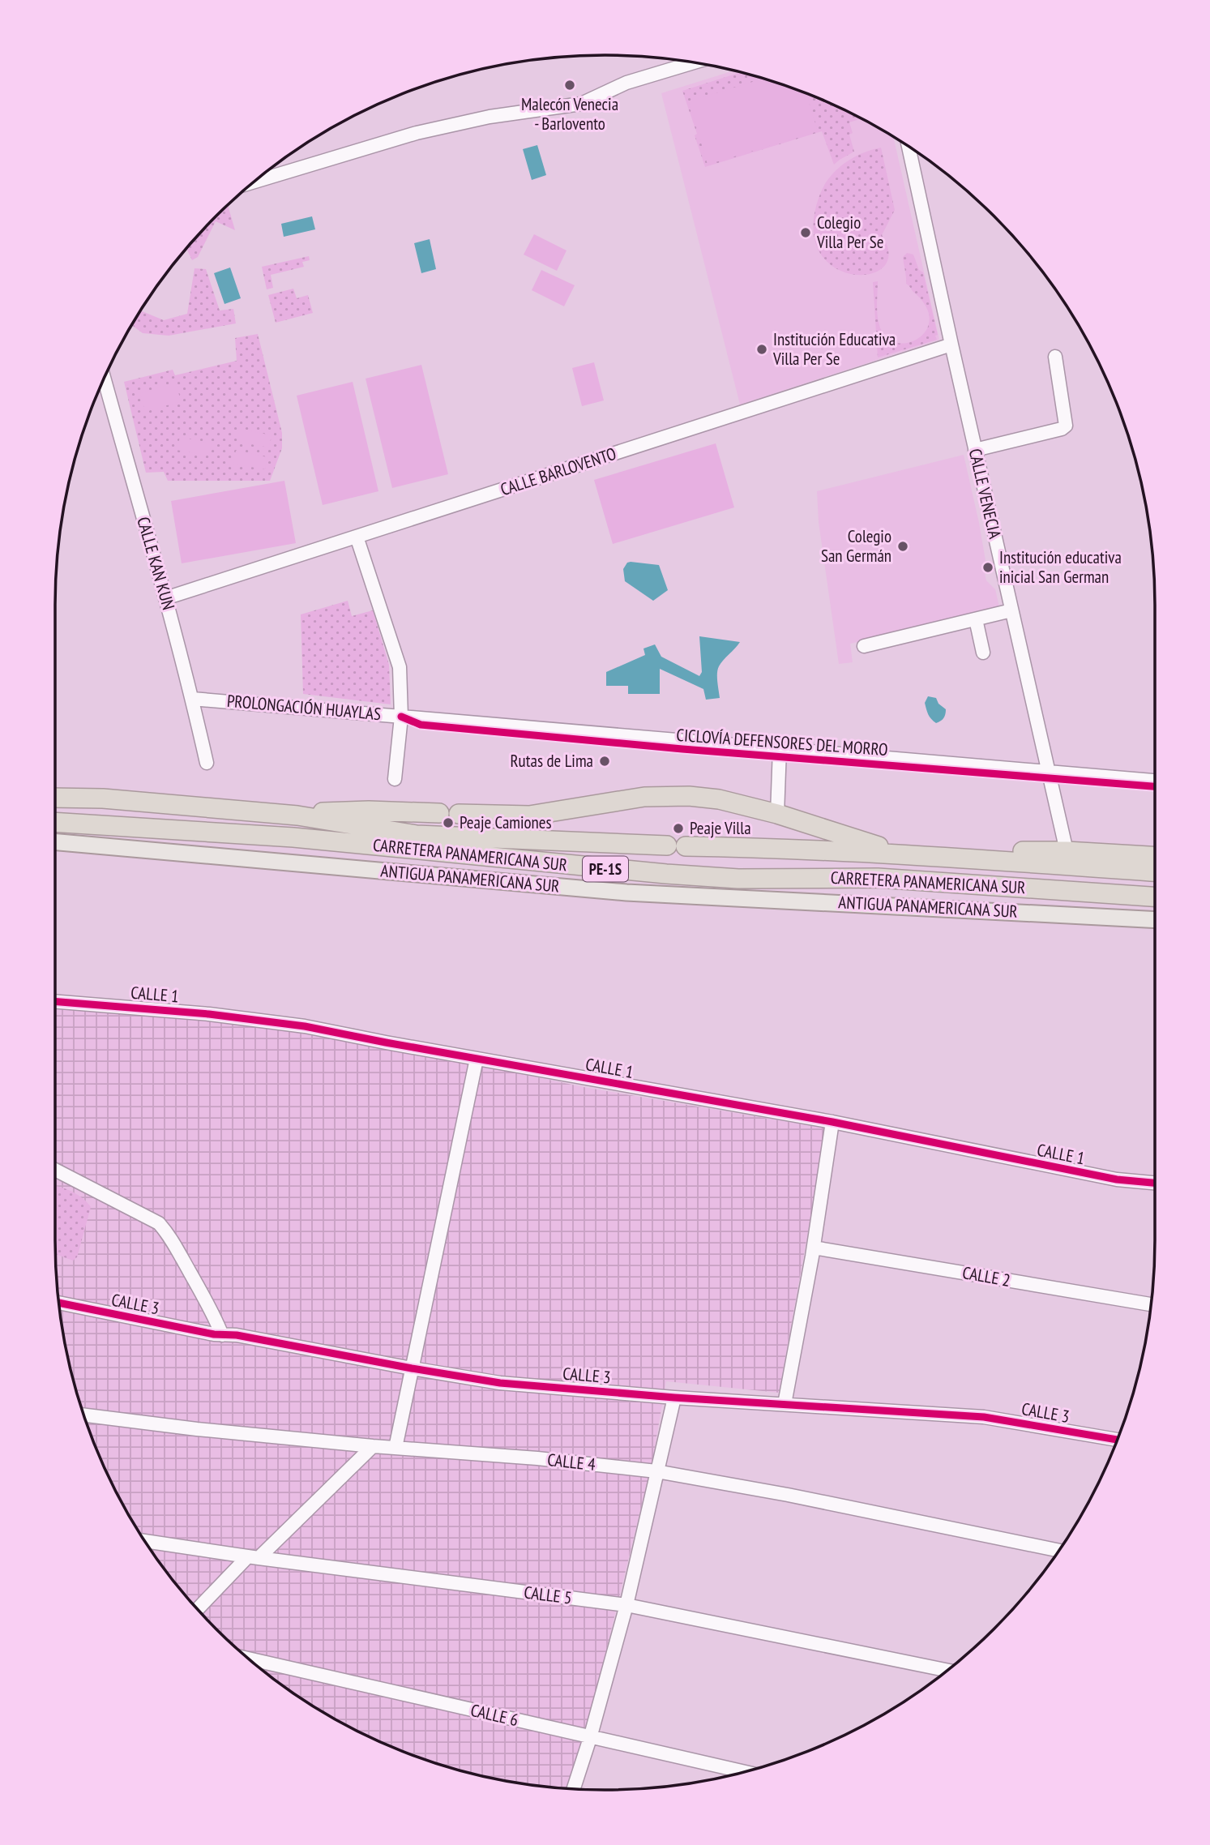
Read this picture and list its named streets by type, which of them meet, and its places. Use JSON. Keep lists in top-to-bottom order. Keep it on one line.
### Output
{"streets":{"highway":["CARRETERA PANAMERICANA SUR","PE-1S"],"main road":["ANTIGUA PANAMERICANA SUR"],"street":["CALLE BARLOVENTO","CALLE VENECIA","CALLE KAN KUN","PROLONGACIÓN HUAYLAS","CALLE 1","CALLE 2","CALLE 3","CALLE 4","CALLE 5","CALLE 6"],"cycle path":["CICLOVÍA DEFENSORES DEL MORRO"]},"crossings":[["CALLE BARLOVENTO","CALLE VENECIA"],["CALLE BARLOVENTO","CALLE KAN KUN"],["CALLE VENECIA","PROLONGACIÓN HUAYLAS"],["CALLE KAN KUN","PROLONGACIÓN HUAYLAS"]],"places":["Malecón Venecia - Barlovento","Colegio Villa Per Se","Institución Educativa Villa Per Se","Colegio San Germán","Institución educativa inicial San German","Rutas de Lima","Peaje Camiones","Peaje Villa"]}
